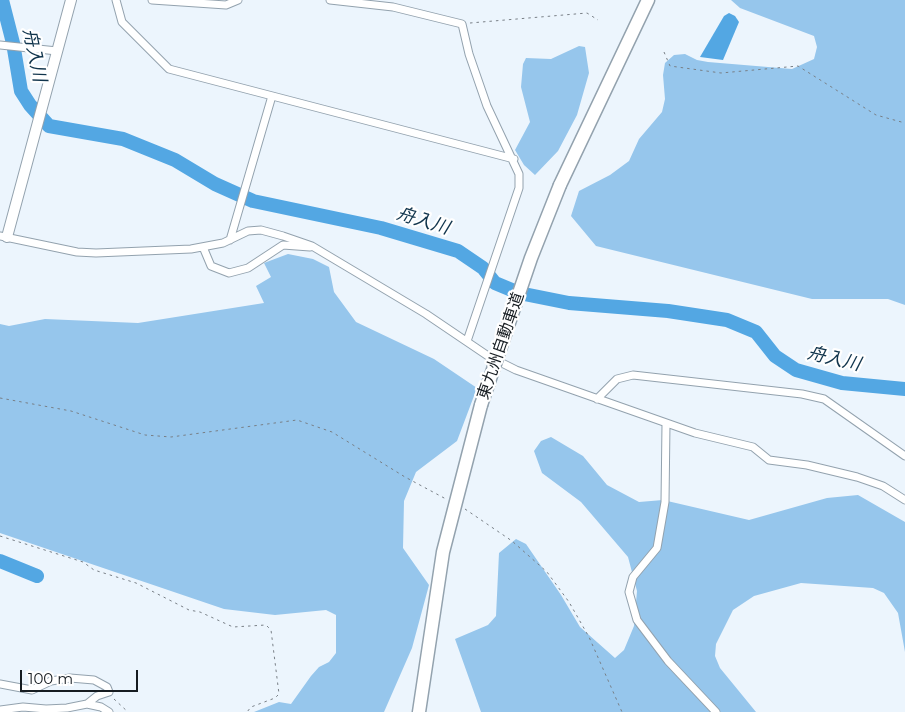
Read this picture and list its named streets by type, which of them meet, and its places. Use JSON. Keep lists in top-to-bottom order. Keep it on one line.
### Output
{"streets":{"highway":["東九州自動車道"]},"water":["舟入川"],"scale_bar":"100 m"}
